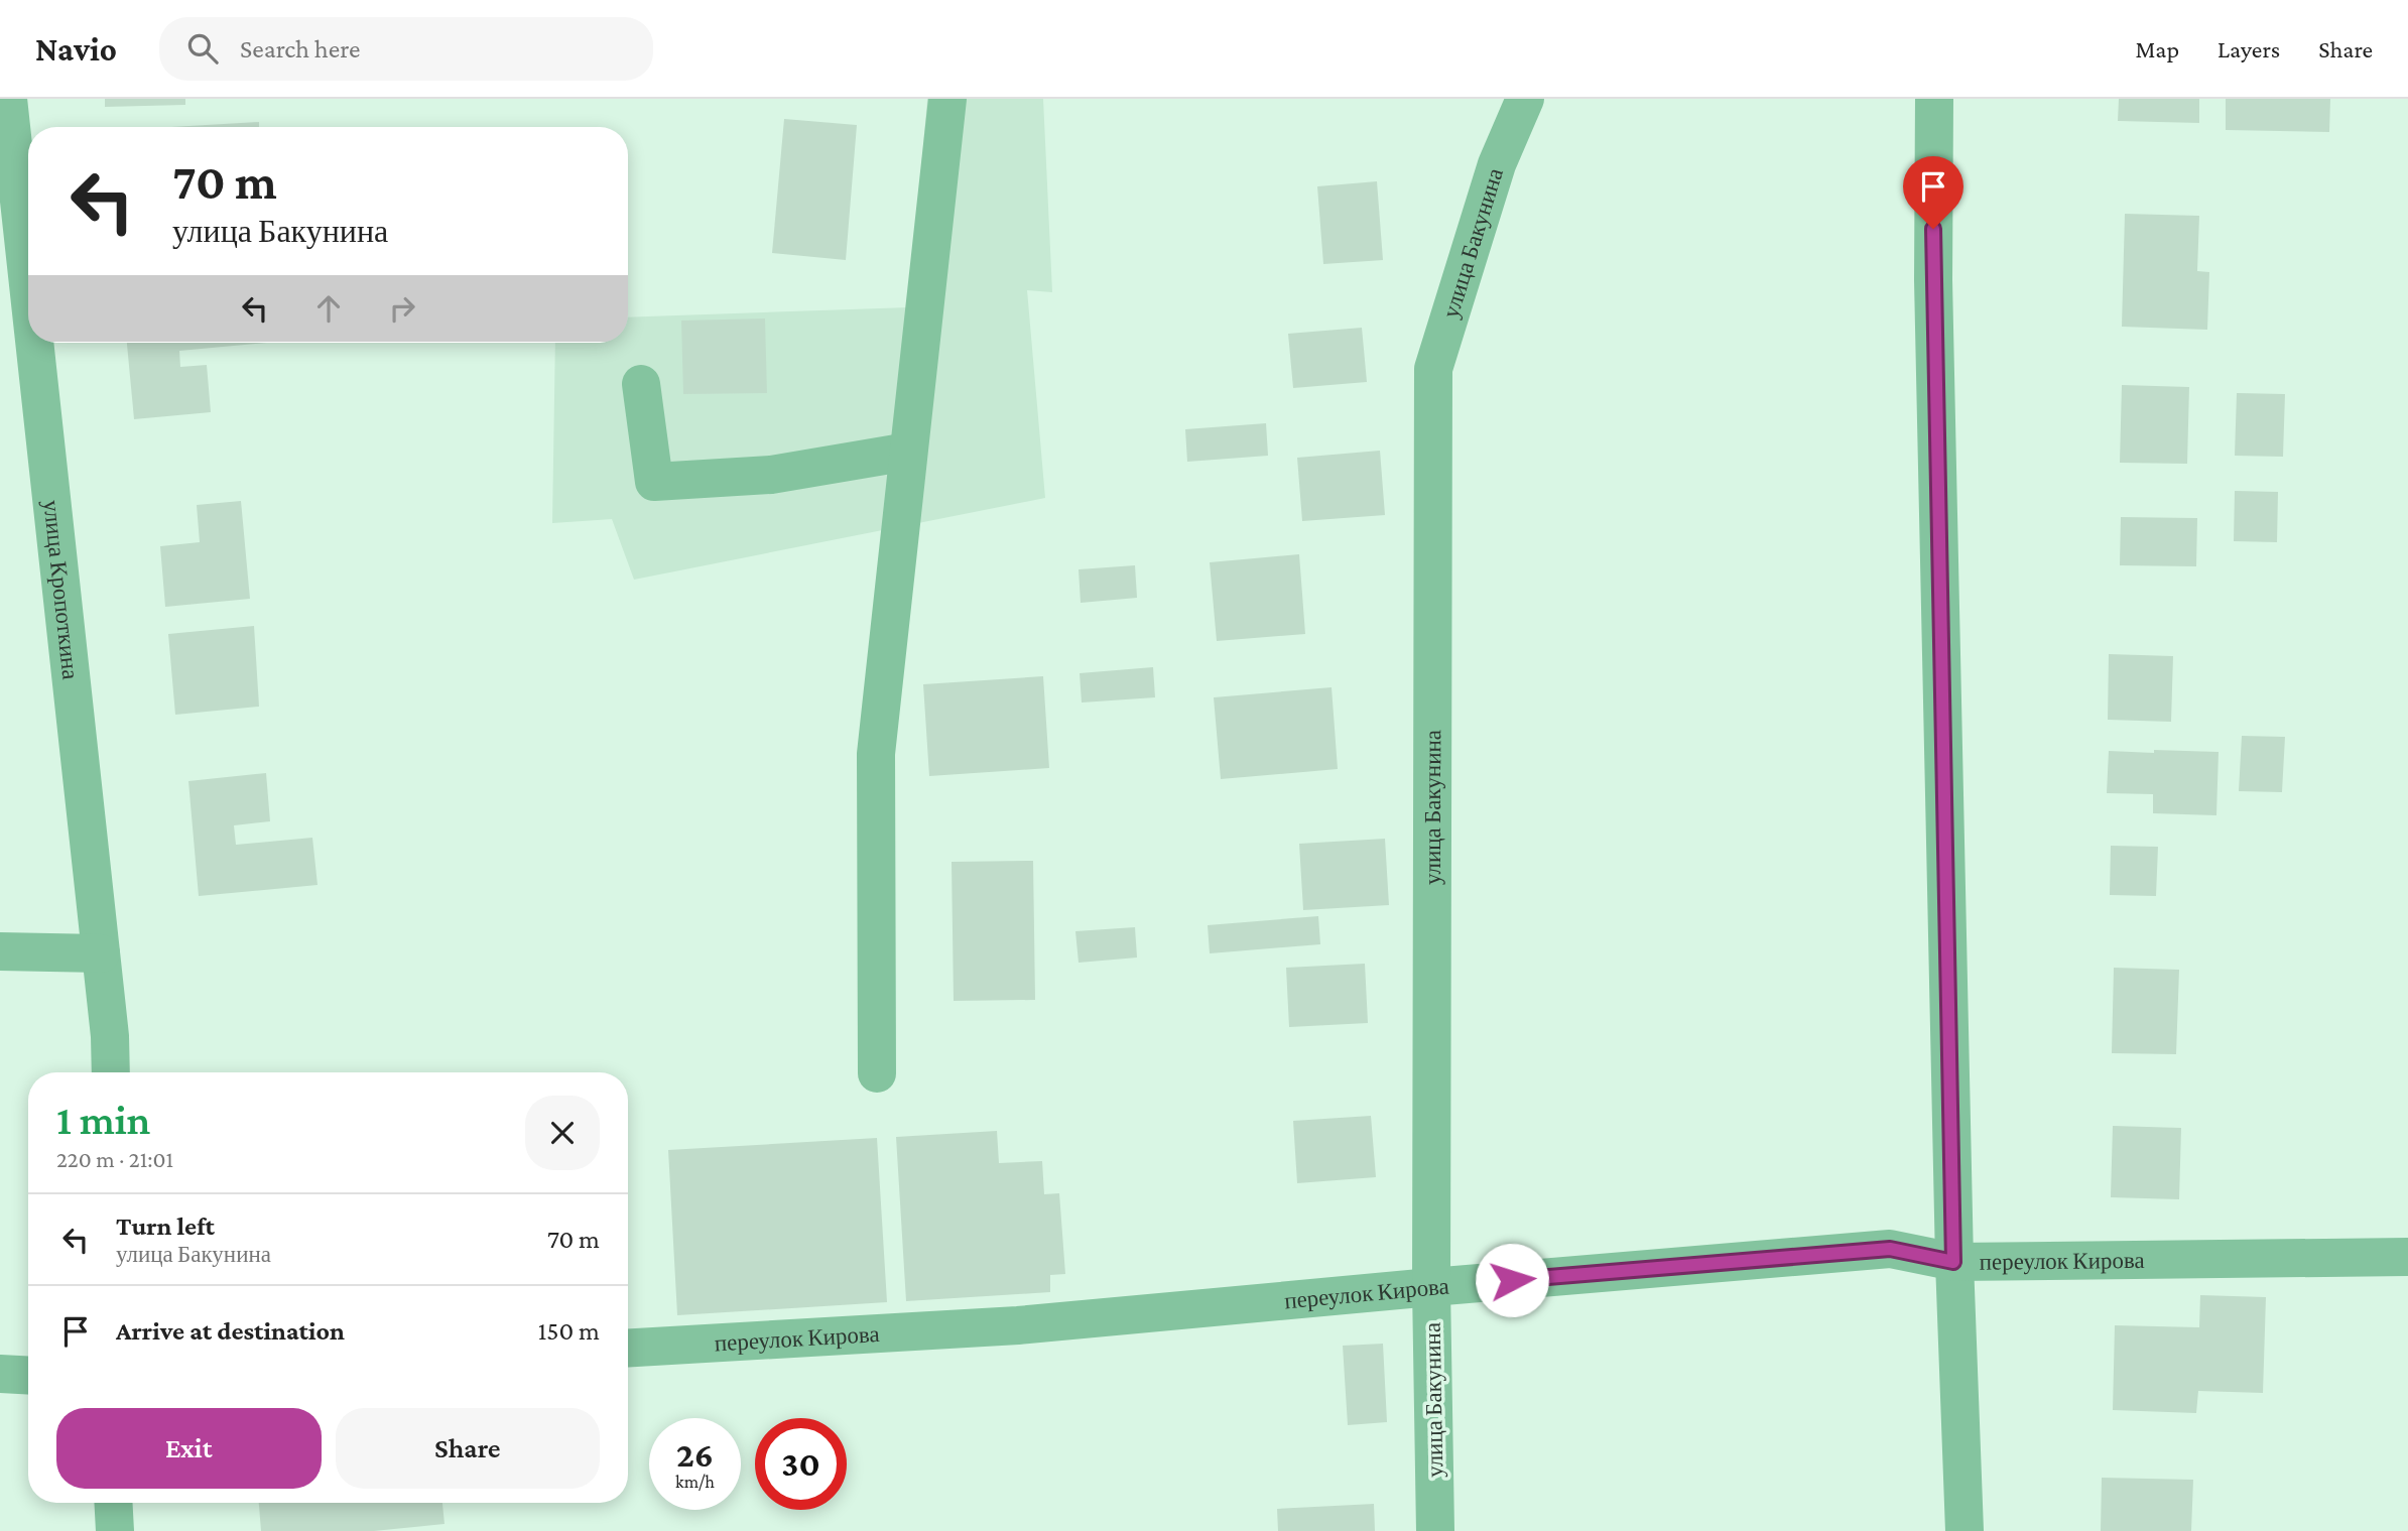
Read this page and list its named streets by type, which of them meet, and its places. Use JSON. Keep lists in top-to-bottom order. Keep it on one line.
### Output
{"streets":{"street":["улица Бакунина","улица Кропоткина","переулок Кирова"]},"crossings":[["улица Бакунина","переулок Кирова"]],"page":{"header":"Navio","search":"Search here","nav":["Map","Layers","Share"],"turn":["70 m","улица Бакунина"],"heading":["1 min","220 m · 21:01"],"list":[{"name":"Turn left","note":"улица Бакунина","value":"70 m"},{"name":"Arrive at destination","value":"150 m"}],"buttons":["Exit","Share"],"speed":"26 km/h","limit":"30"}}
